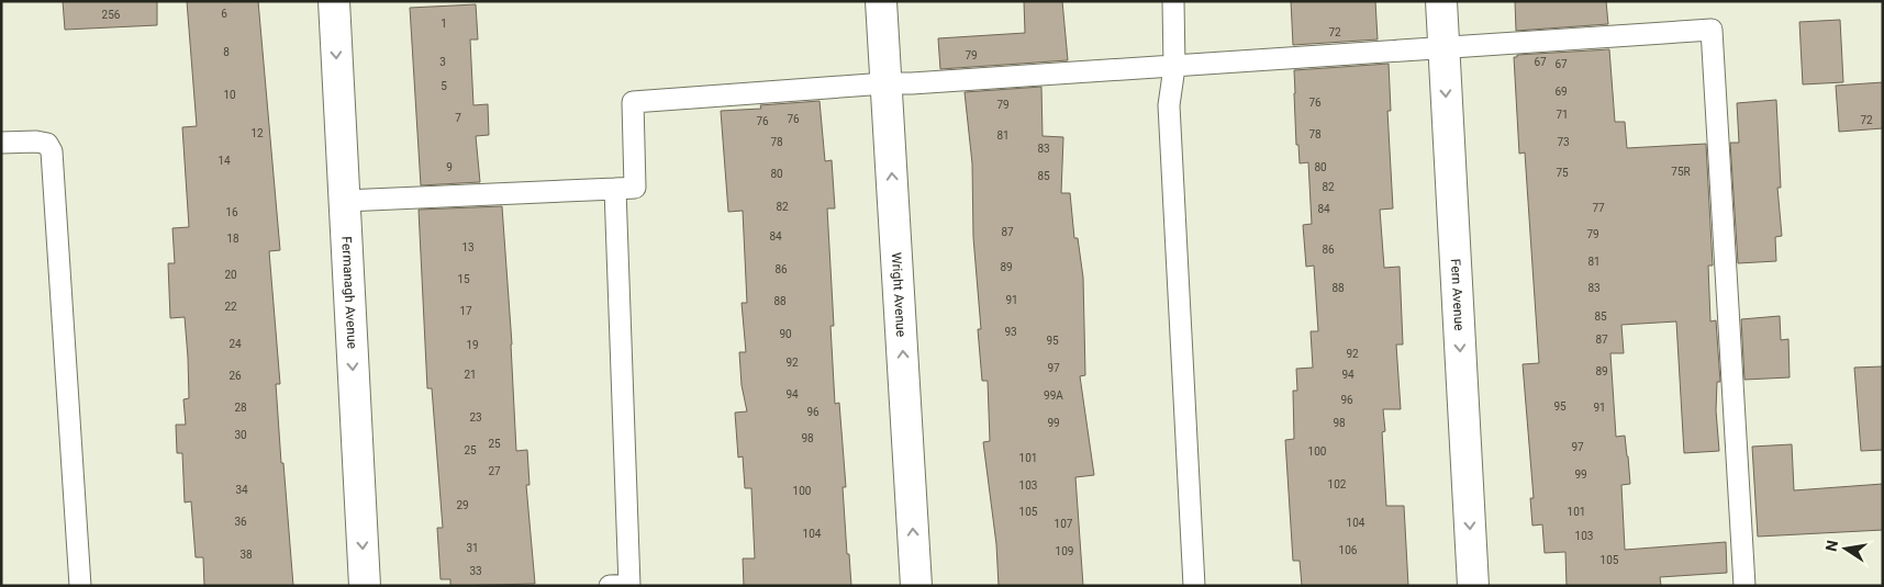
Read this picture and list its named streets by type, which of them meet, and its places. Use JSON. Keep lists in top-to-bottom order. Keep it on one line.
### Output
{"streets":{"street":["Wright Avenue","Fermanagh Avenue","Fern Avenue"]},"one_way":["Wright Avenue","Fermanagh Avenue","Fern Avenue"],"house_numbers":["6","256","1","72","8","79","3","67","67","5","69","10","76","79","71","7","76","72","76","12","78","81","78","73","83","14","9","80","75R","75","80","85","82","82","77","84","16","87","79","84","18","13","86","81","89","86","20","15","88","83","91","88","22","17","85","93","90","87","95","24","19","92","92","97","89","21","94","26","94","99A","96","95","28","91","96","23","99","98","30","98","25","97","25","100","101","27","99","102","103","34","100","29","105","101","36","104","107","104","103","31","106","109","38","105","33"],"north":"left"}
